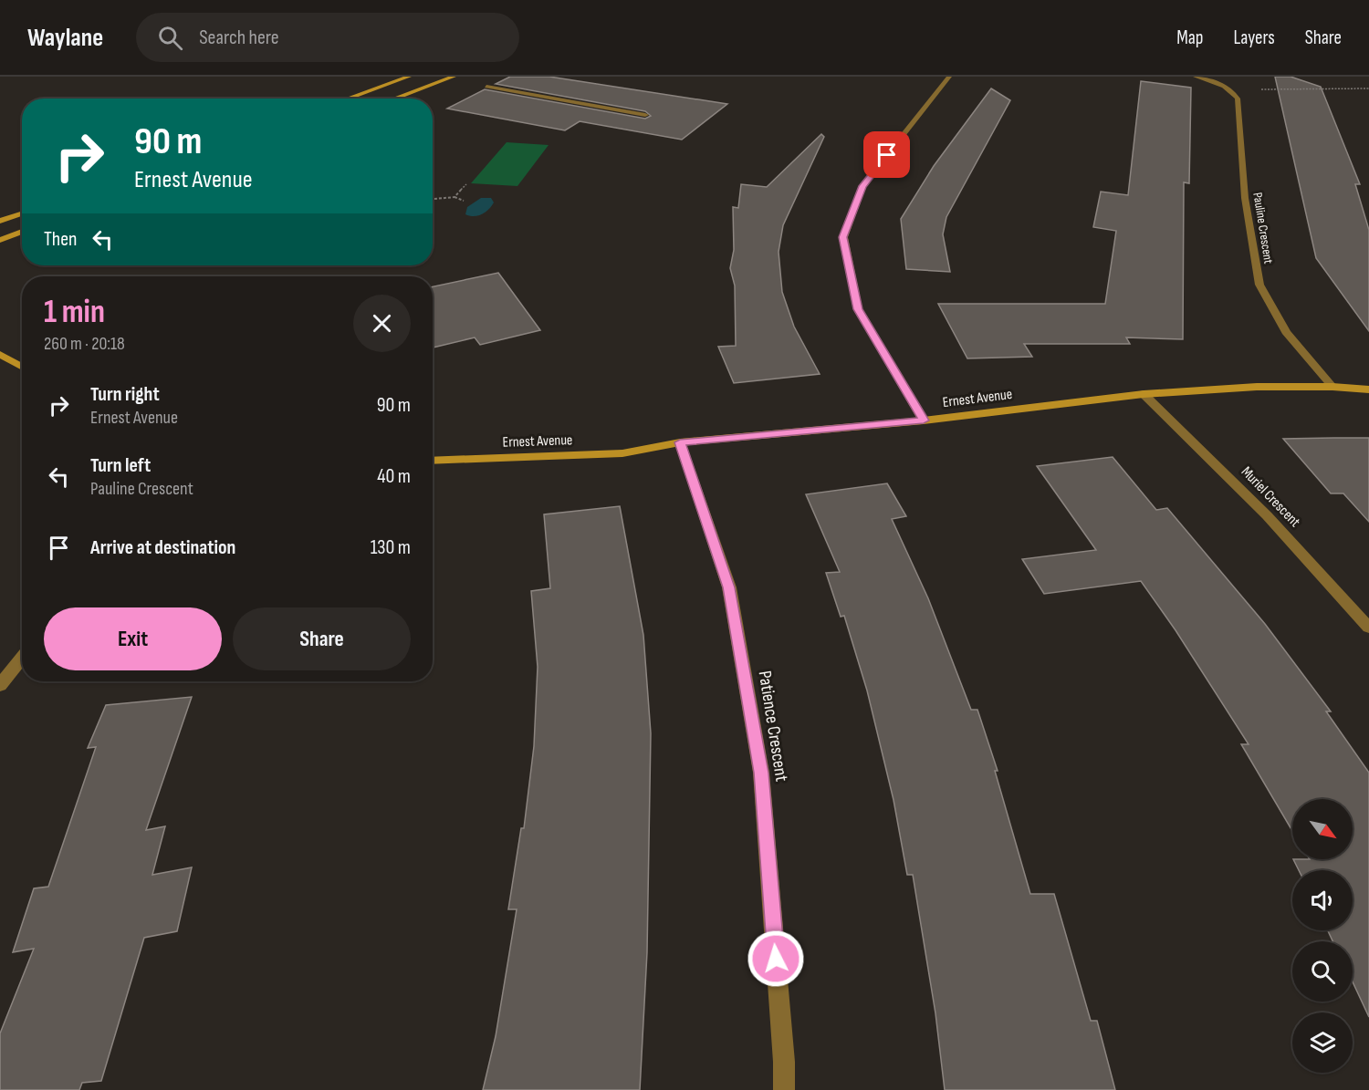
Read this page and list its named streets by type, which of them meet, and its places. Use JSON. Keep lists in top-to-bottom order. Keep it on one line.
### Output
{"streets":{"street":["Pauline Crescent","Ernest Avenue","Muriel Crescent","Patience Crescent"]},"crossings":[["Pauline Crescent","Ernest Avenue"],["Ernest Avenue","Muriel Crescent"],["Ernest Avenue","Patience Crescent"]],"north":"bottom right","page":{"header":"Waylane","search":"Search here","nav":["Map","Layers","Share"],"turn":["90 m","Ernest Avenue"],"then":"Then","heading":["1 min","260 m · 20:18"],"list":[{"name":"Turn right","note":"Ernest Avenue","value":"90 m"},{"name":"Turn left","note":"Pauline Crescent","value":"40 m"},{"name":"Arrive at destination","value":"130 m"}],"buttons":["Exit","Share"]}}
